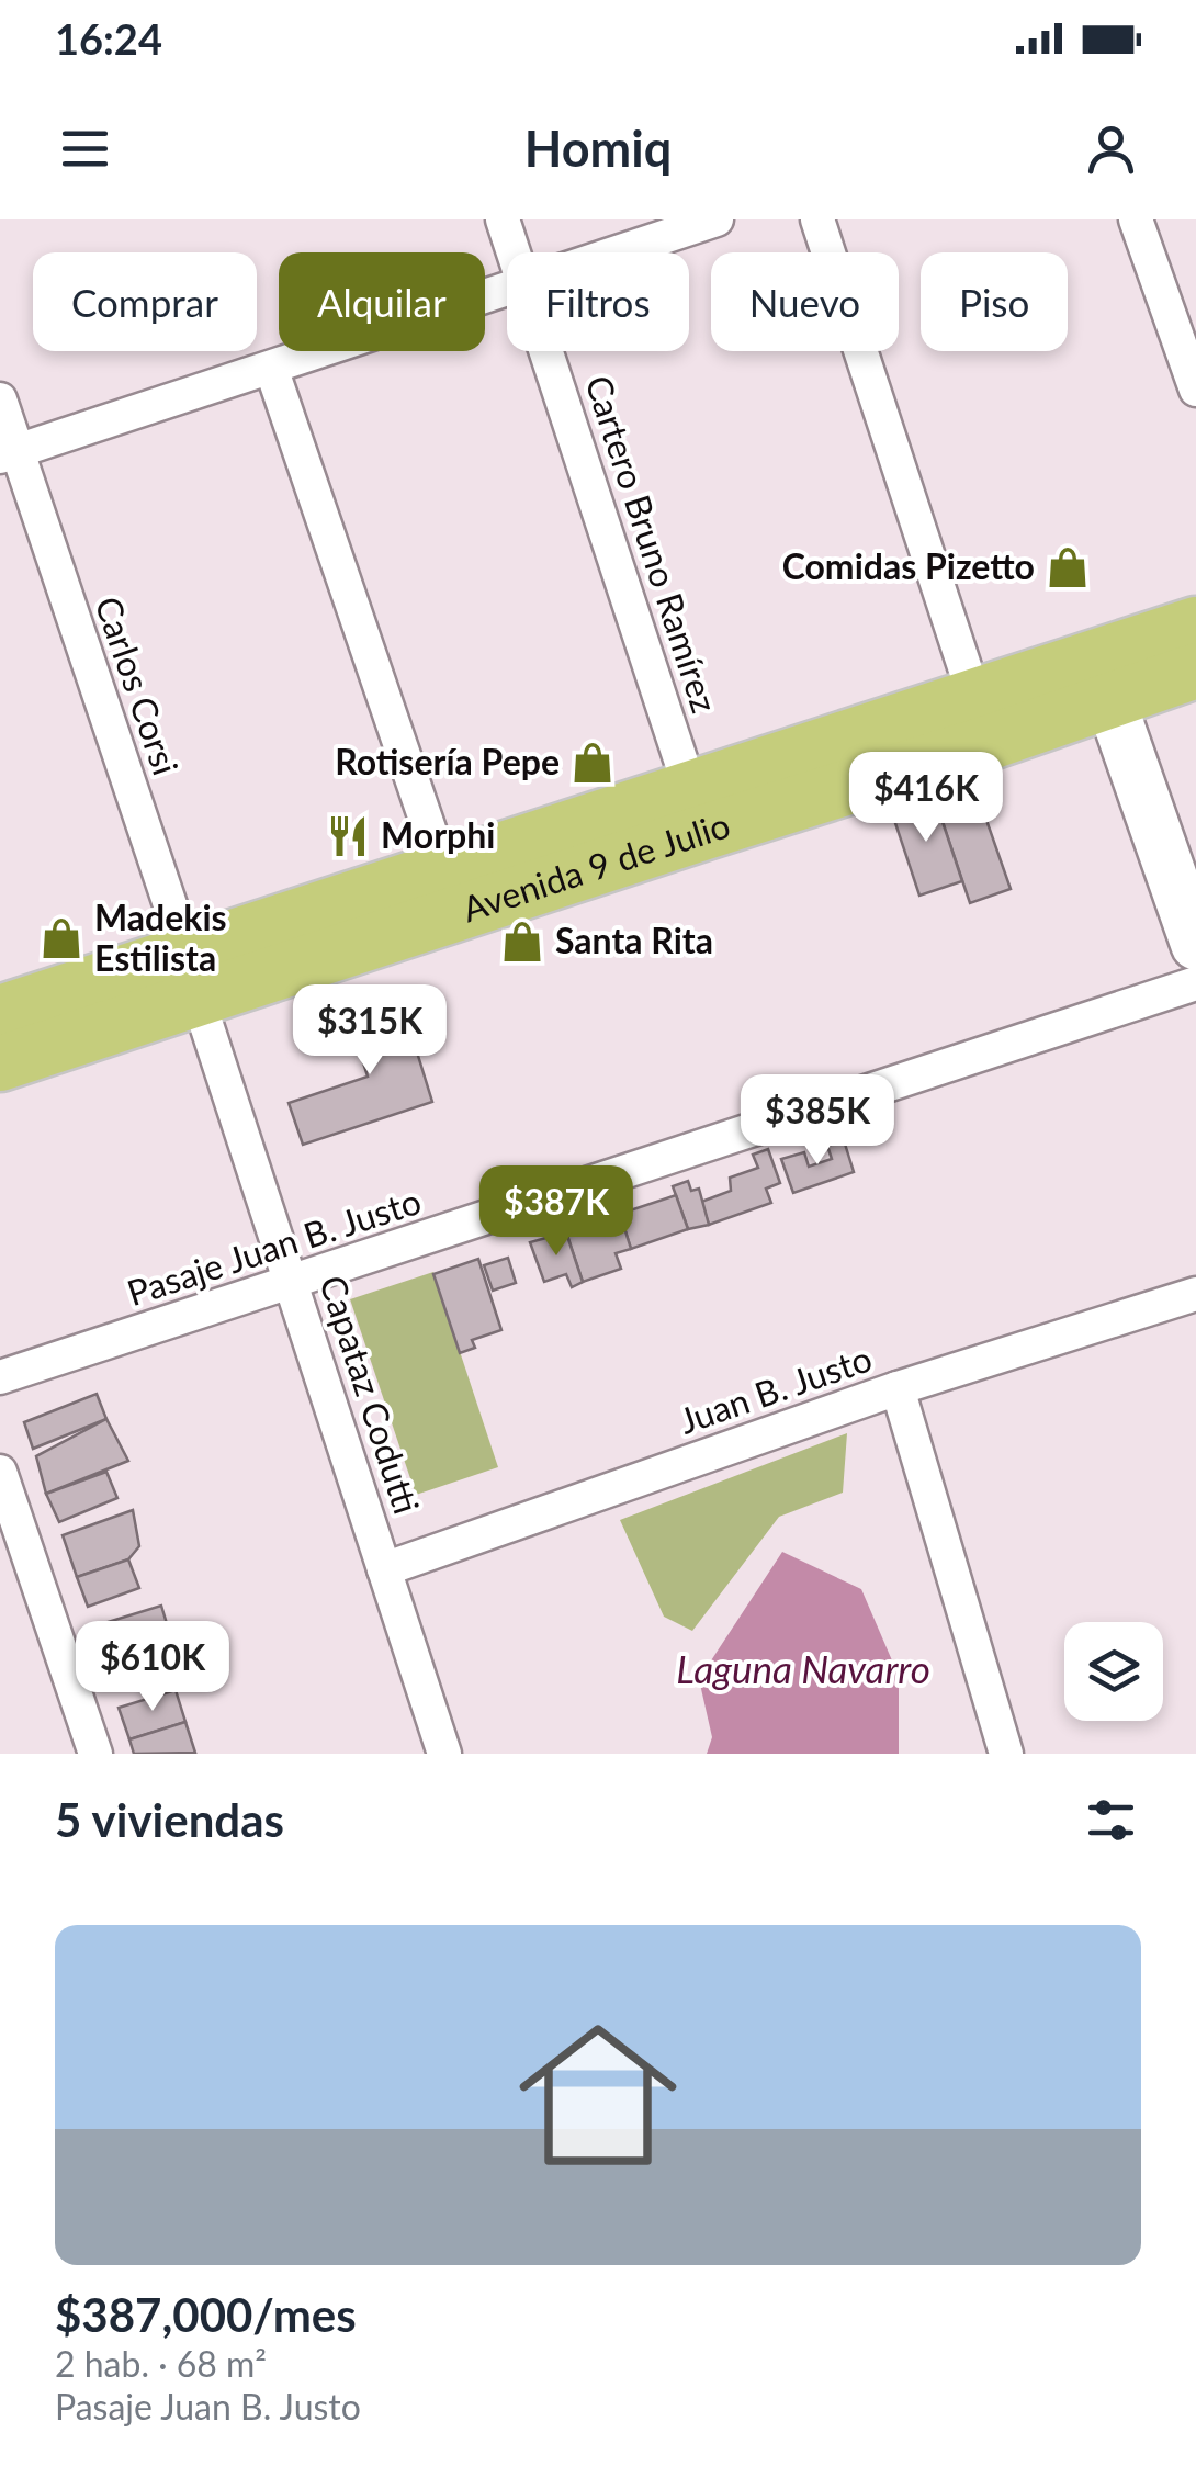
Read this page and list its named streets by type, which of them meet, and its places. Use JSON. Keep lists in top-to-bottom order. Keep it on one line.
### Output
{"streets":{"main road":["Avenida 9 de Julio"],"street":["Cartero Bruno Ramírez","Carlos Corsi","Pasaje Juan B. Justo","Juan B. Justo","Capataz Codutti"]},"crossings":[["Cartero Bruno Ramírez","Avenida 9 de Julio"],["Carlos Corsi","Avenida 9 de Julio"],["Carlos Corsi","Capataz Codutti"],["Avenida 9 de Julio","Capataz Codutti"],["Pasaje Juan B. Justo","Capataz Codutti"],["Juan B. Justo","Capataz Codutti"]],"water":["Laguna Navarro"],"places":{"shop":["Comidas Pizetto","Rotisería Pepe","Madekis Estilista","Santa Rita"],"restaurant":["Morphi"]},"page":{"status":"16:24","header":"Homiq","chip":["Comprar","Alquilar","Filtros","Nuevo","Piso"],"price":["$416K","$315K","$385K","$387K","$610K"],"heading":"5 viviendas","list":[{"name":"$387,000/mes","note":"2 hab. · 68 m² · Pasaje Juan B. Justo"}]}}
